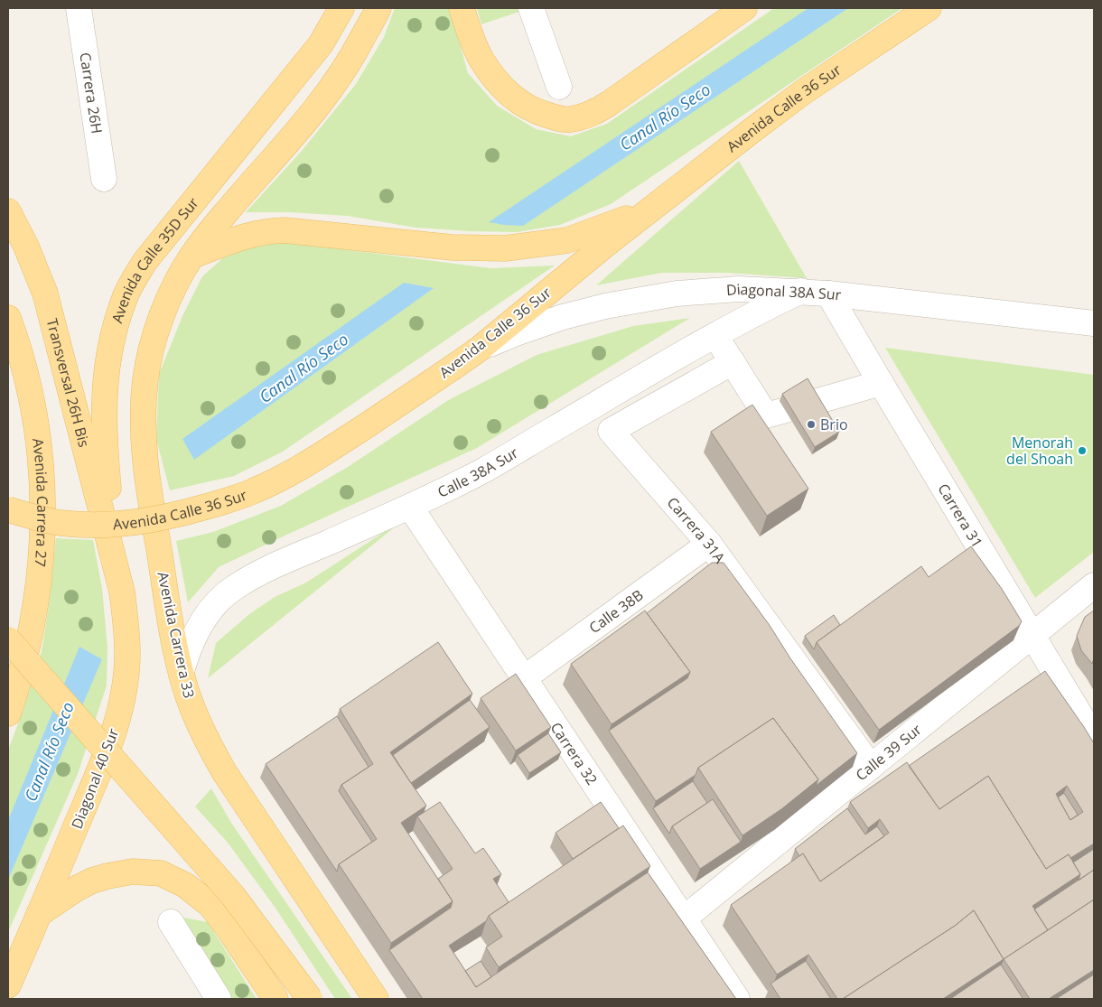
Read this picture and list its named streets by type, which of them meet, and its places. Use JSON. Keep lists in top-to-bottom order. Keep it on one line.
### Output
{"streets":{"main road":["Avenida Calle 36 Sur","Avenida Calle 35D Sur","Transversal 26H Bis","Avenida Carrera 27","Avenida Carrera 33","Diagonal 40 Sur"],"street":["Carrera 26H","Diagonal 38A Sur","Calle 38A Sur","Carrera 31","Carrera 31A","Calle 38B","Calle 39 Sur","Carrera 32"]},"crossings":[["Avenida Calle 36 Sur","Diagonal 38A Sur"],["Avenida Calle 35D Sur","Transversal 26H Bis"],["Avenida Calle 35D Sur","Avenida Carrera 33"],["Avenida Calle 35D Sur","Diagonal 40 Sur"],["Diagonal 38A Sur","Calle 38A Sur"],["Diagonal 38A Sur","Carrera 31"],["Transversal 26H Bis","Diagonal 40 Sur"],["Calle 38A Sur","Avenida Carrera 33"],["Calle 38A Sur","Carrera 32"],["Carrera 31","Calle 39 Sur"],["Carrera 31A","Calle 38B"],["Carrera 31A","Calle 39 Sur"],["Calle 38B","Carrera 32"],["Calle 39 Sur","Carrera 32"]],"water":["Canal Río Seco"],"places":["Brio","Menorah del Shoah"]}
